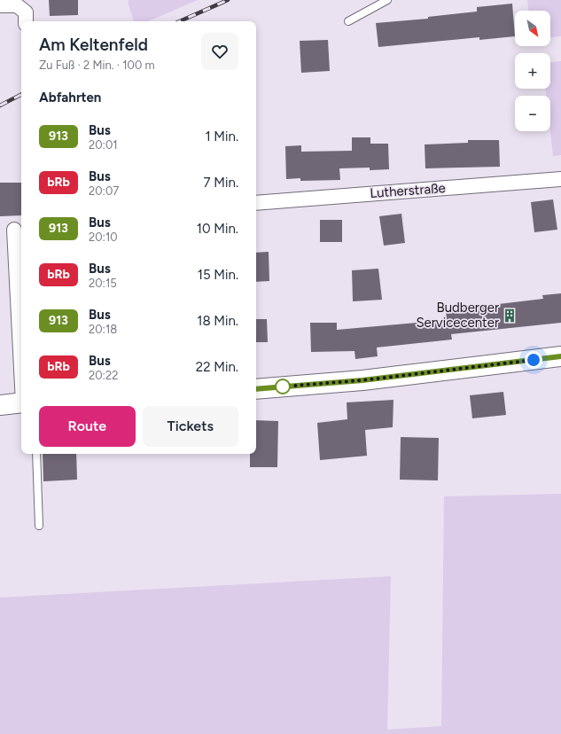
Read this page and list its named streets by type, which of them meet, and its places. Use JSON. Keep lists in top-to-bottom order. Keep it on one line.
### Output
{"streets":{"street":["Lutherstraße"]},"places":{"building":["Budberger Servicecenter"]},"lines":["bus line 913"],"north":"bottom right","page":{"map_buttons":["+","−"],"heading":[["Am Keltenfeld","Zu Fuß · 2 Min. · 100 m"],"Abfahrten"],"list":[{"mark":"913","name":"Bus","note":"20:01","value":"1 Min."},{"mark":"bRb","name":"Bus","note":"20:07","value":"7 Min."},{"mark":"913","name":"Bus","note":"20:10","value":"10 Min."},{"mark":"bRb","name":"Bus","note":"20:15","value":"15 Min."},{"mark":"913","name":"Bus","note":"20:18","value":"18 Min."},{"mark":"bRb","name":"Bus","note":"20:22","value":"22 Min."}],"buttons":["Route","Tickets"]}}
